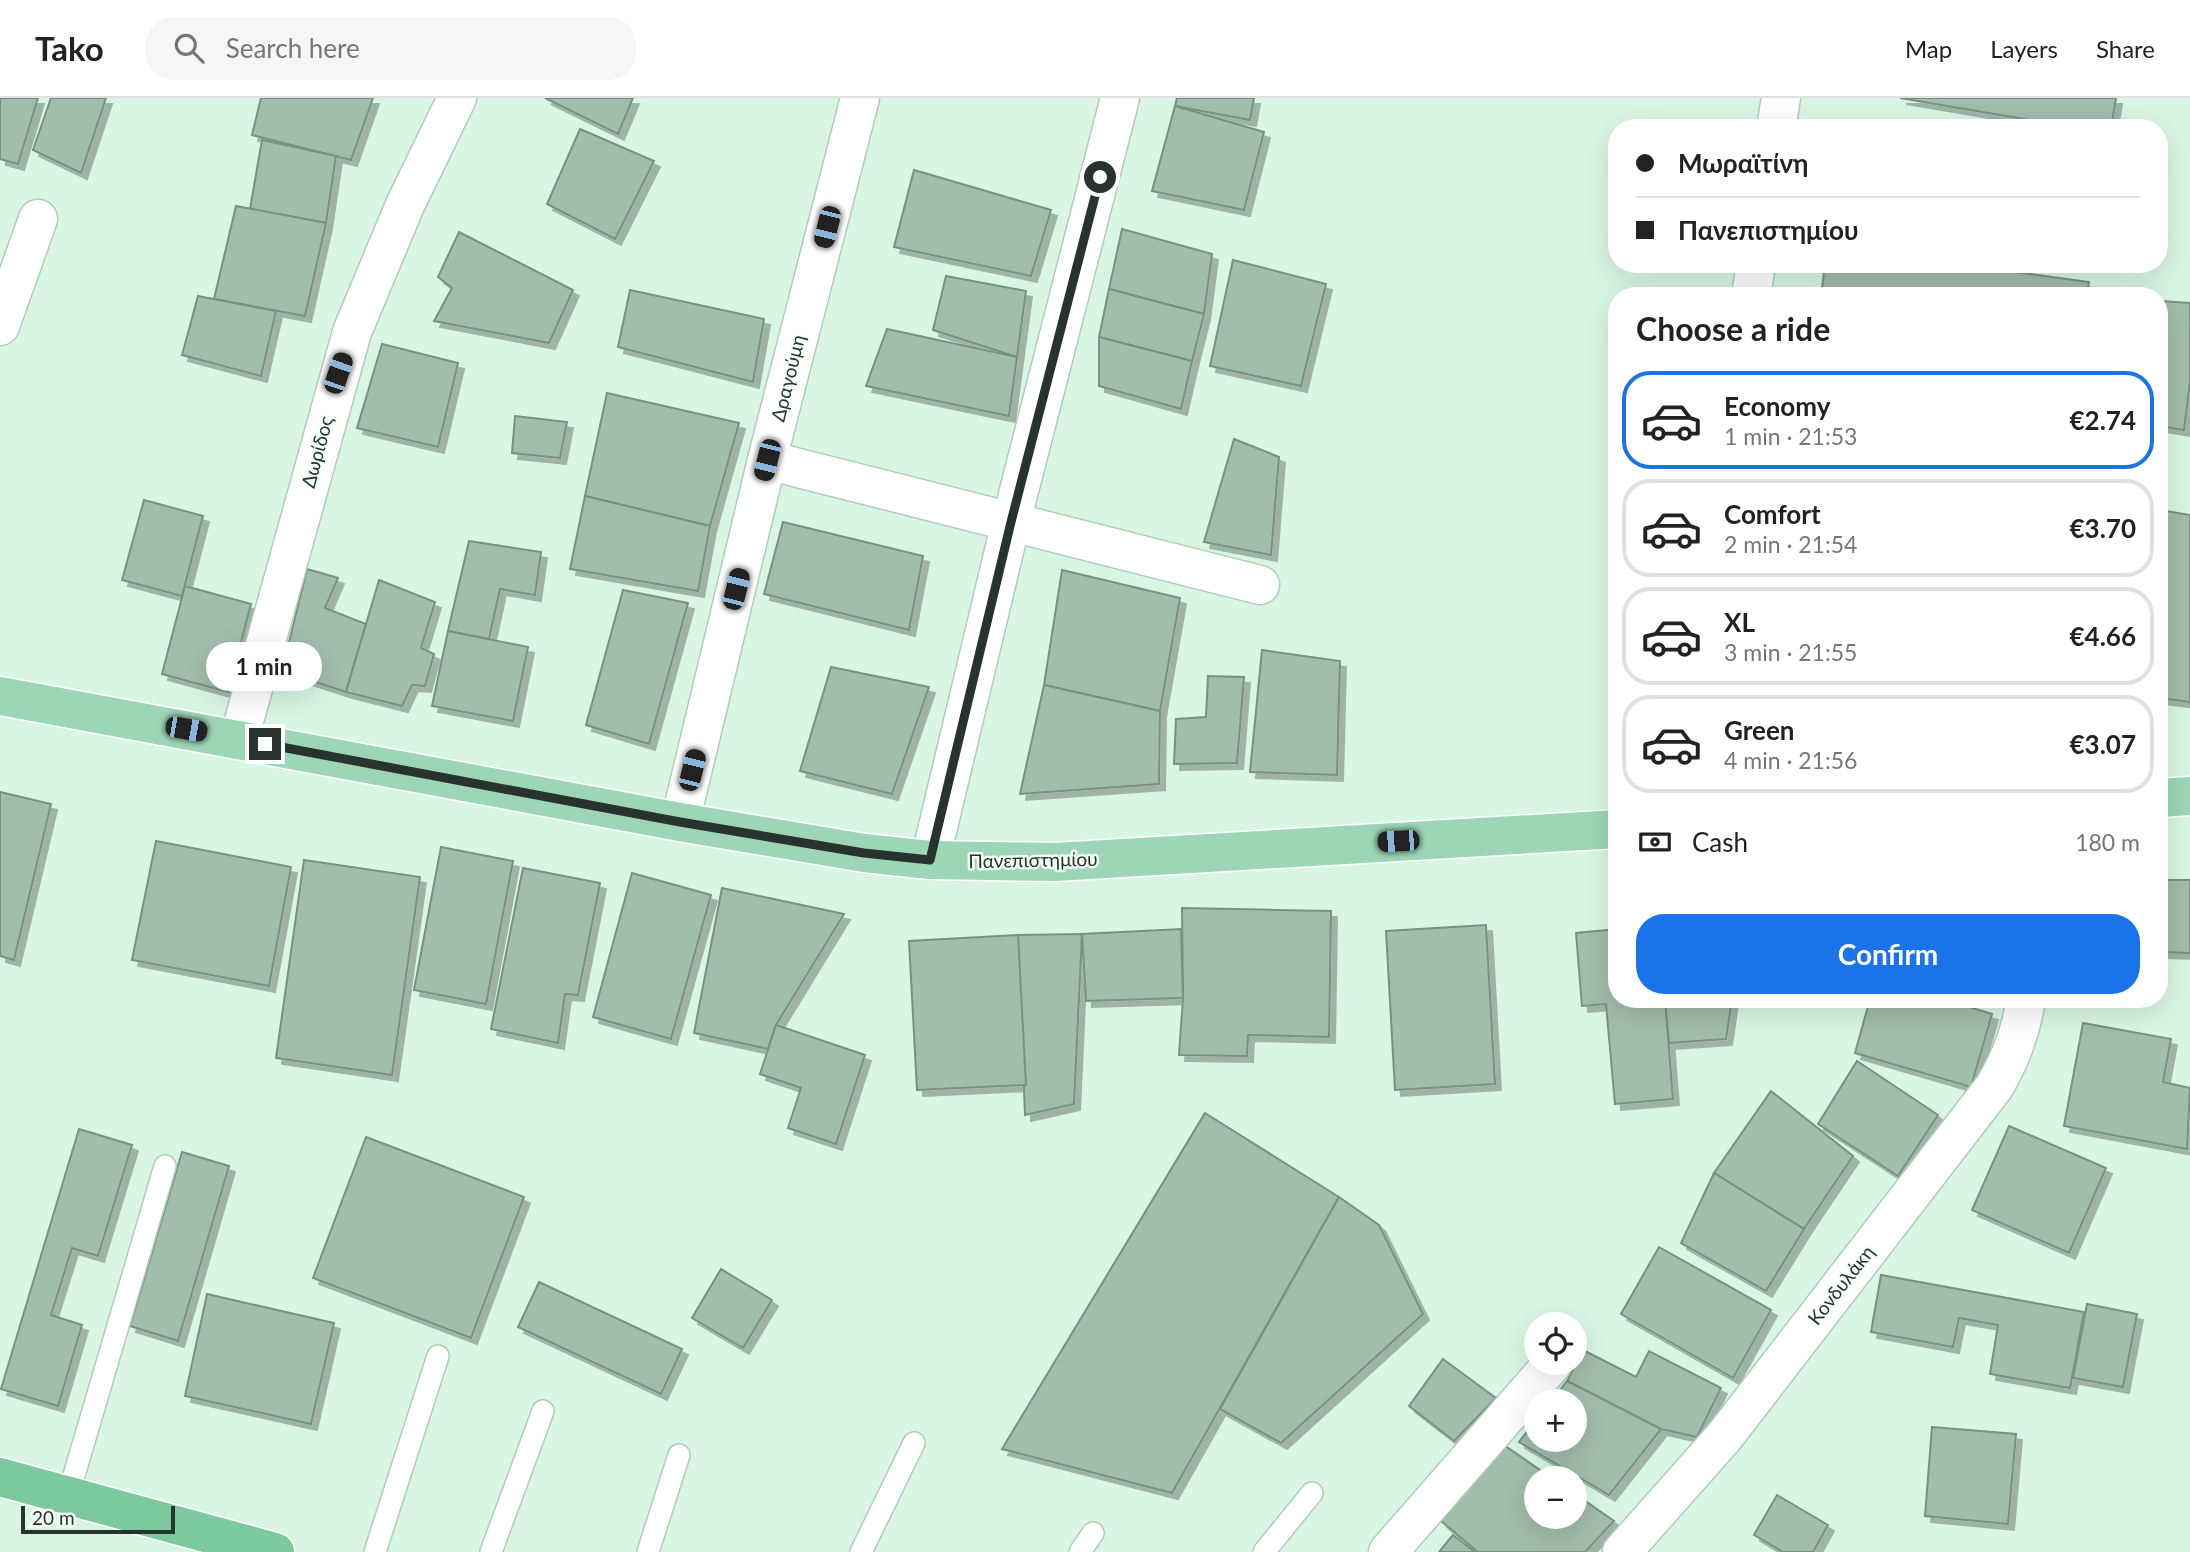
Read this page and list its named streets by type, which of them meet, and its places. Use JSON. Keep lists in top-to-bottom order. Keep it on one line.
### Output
{"streets":{"main road":["Πανεπιστημίου"],"street":["Δραγούμη","Δωρίδος","Κονδυλάκη"]},"crossings":[["Δραγούμη","Πανεπιστημίου"],["Δωρίδος","Πανεπιστημίου"]],"scale_bar":"20 m","page":{"header":"Tako","search":"Search here","nav":["Map","Layers","Share"],"banner":["Μωραϊτίνη","Πανεπιστημίου"],"heading":"Choose a ride","list":[{"name":"Economy","note":"1 min · 21:53","value":"€2.74"},{"name":"Comfort","note":"2 min · 21:54","value":"€3.70"},{"name":"XL","note":"3 min · 21:55","value":"€4.66"},{"name":"Green","note":"4 min · 21:56","value":"€3.07"}],"bubble":"1 min","pay":["Cash","180 m"],"buttons":"Confirm","map_buttons":["+","−"],"scale":"20 m"}}
